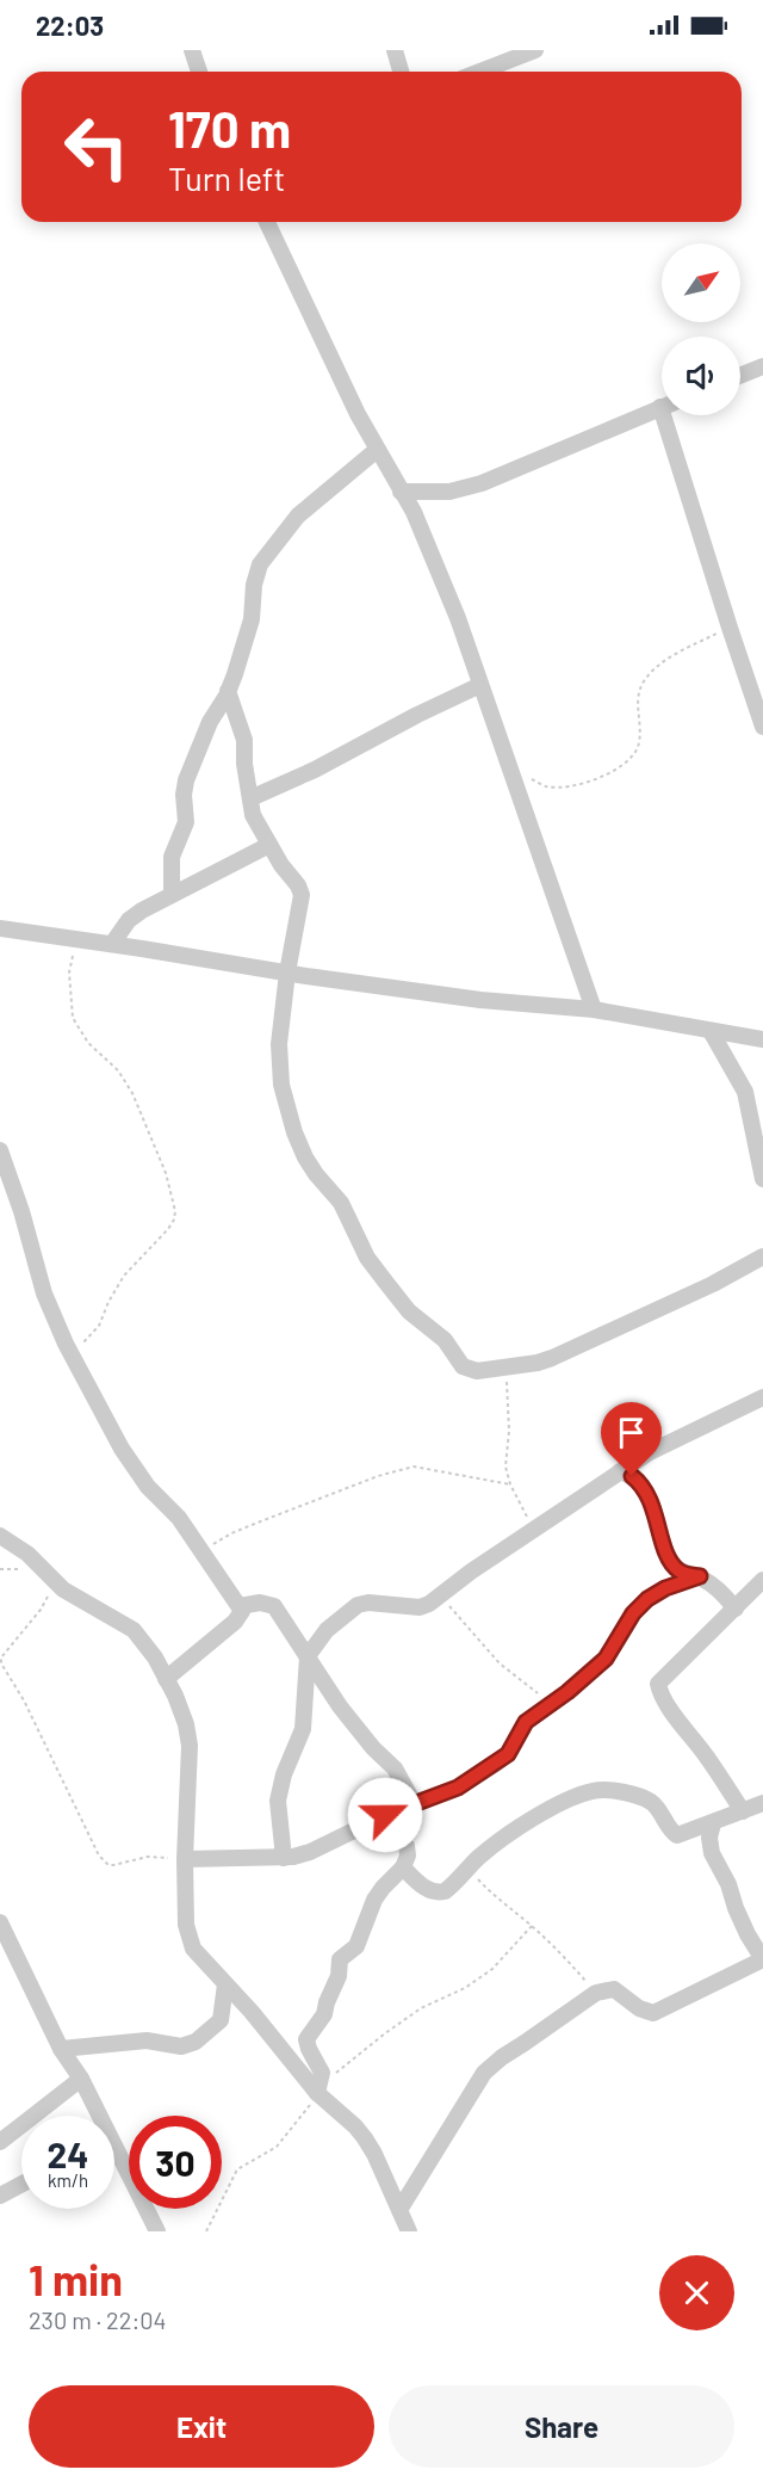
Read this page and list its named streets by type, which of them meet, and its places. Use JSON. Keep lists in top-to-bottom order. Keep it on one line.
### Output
{"north":"top right","page":{"status":"22:03","turn":["170 m","Turn left"],"speed":"24 km/h","limit":"30","heading":["1 min","230 m · 22:04"],"buttons":["Exit","Share"]}}
